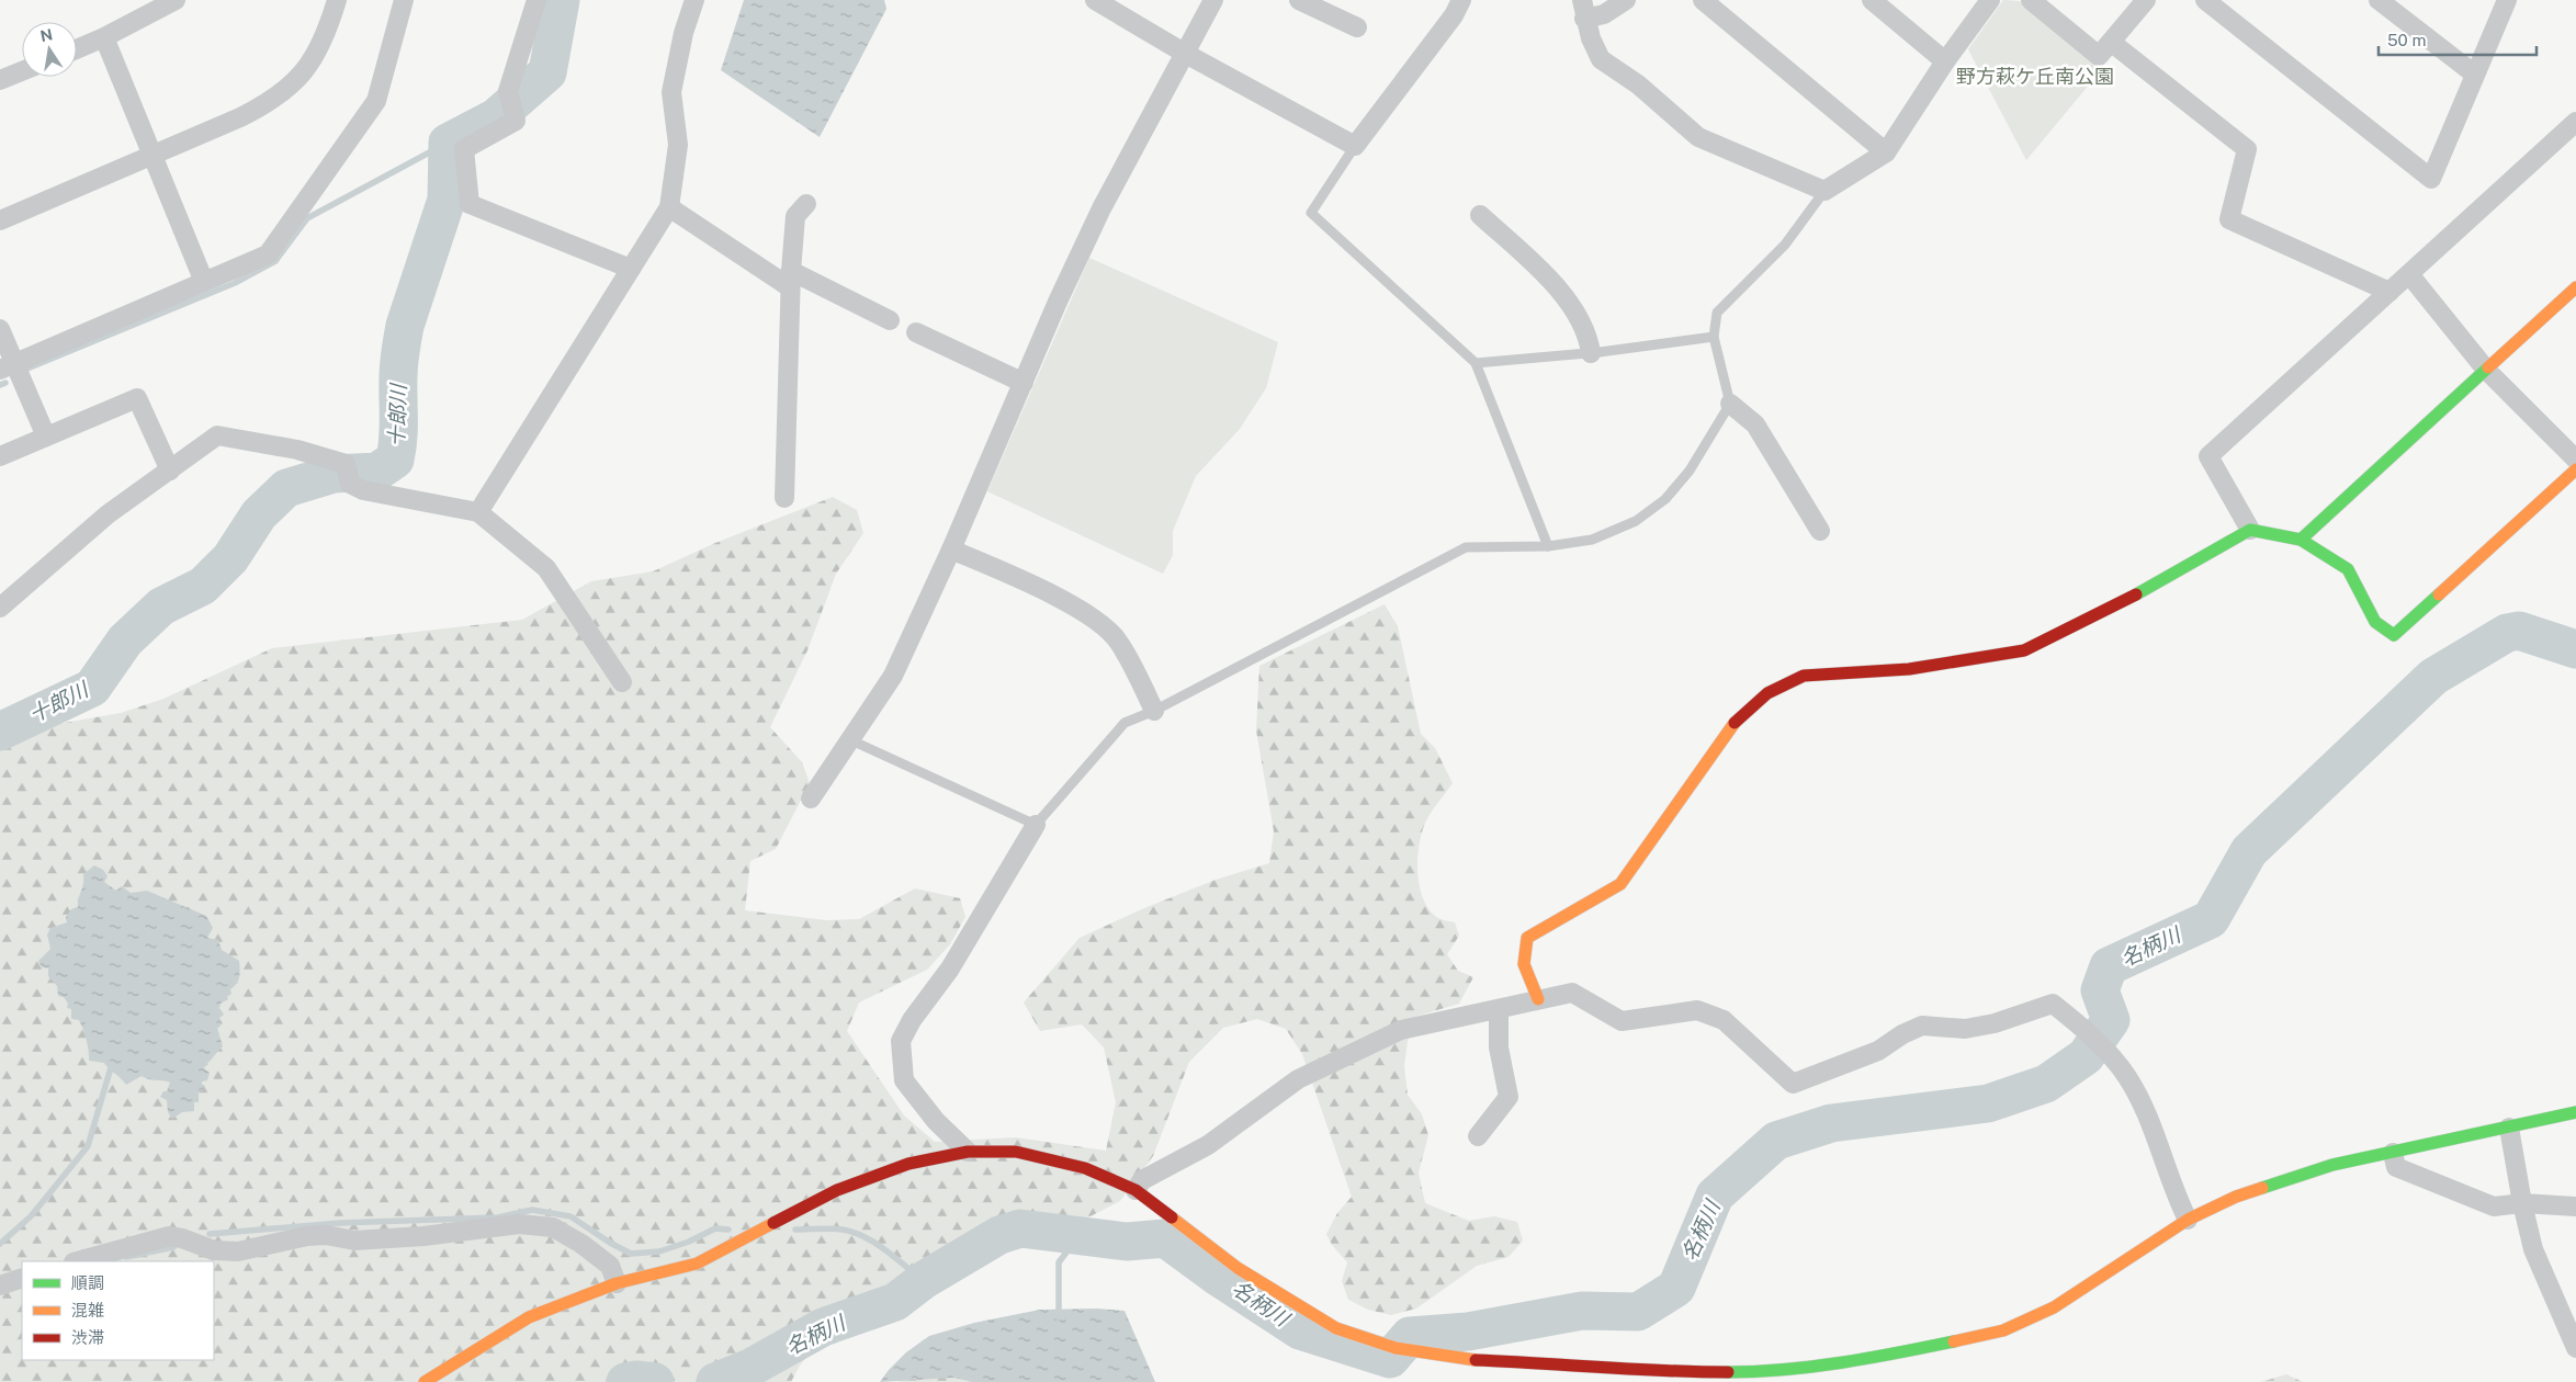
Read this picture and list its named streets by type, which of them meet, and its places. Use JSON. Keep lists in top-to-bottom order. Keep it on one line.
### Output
{"water":["十郎川","名柄川"],"parks":["野方萩ケ丘南公園"],"legend":["順調","混雑","渋滞"],"scale_bar":"50 m","north":"top"}
